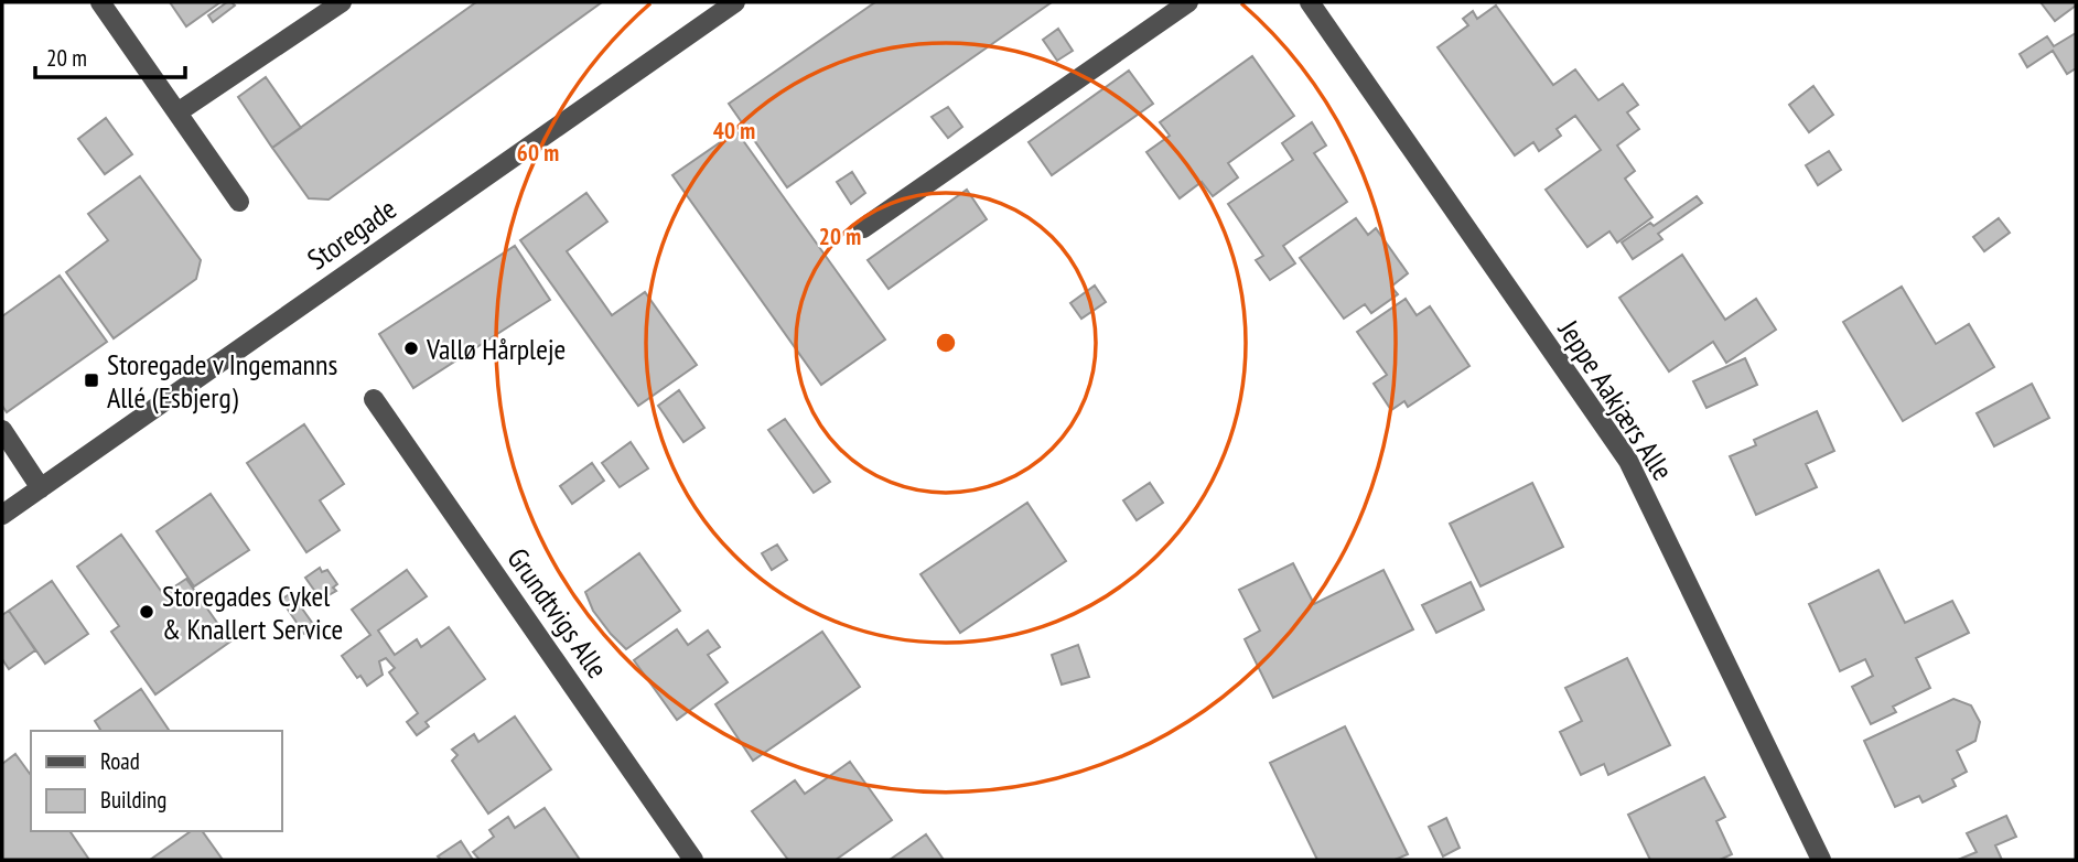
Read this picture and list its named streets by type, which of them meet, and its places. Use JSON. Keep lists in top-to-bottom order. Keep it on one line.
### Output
{"streets":{"street":["Storegade","Jeppe Aakjærs Alle","Grundtvigs Alle"]},"places":{"other":["Vallø Hårpleje","Storegades Cykel & Knallert Service"],"transit":["Storegade v Ingemanns Allé (Esbjerg)"]},"legend":["Road","Building"],"scale_bar":"20 m","rings":["40 m","60 m","20 m"]}
